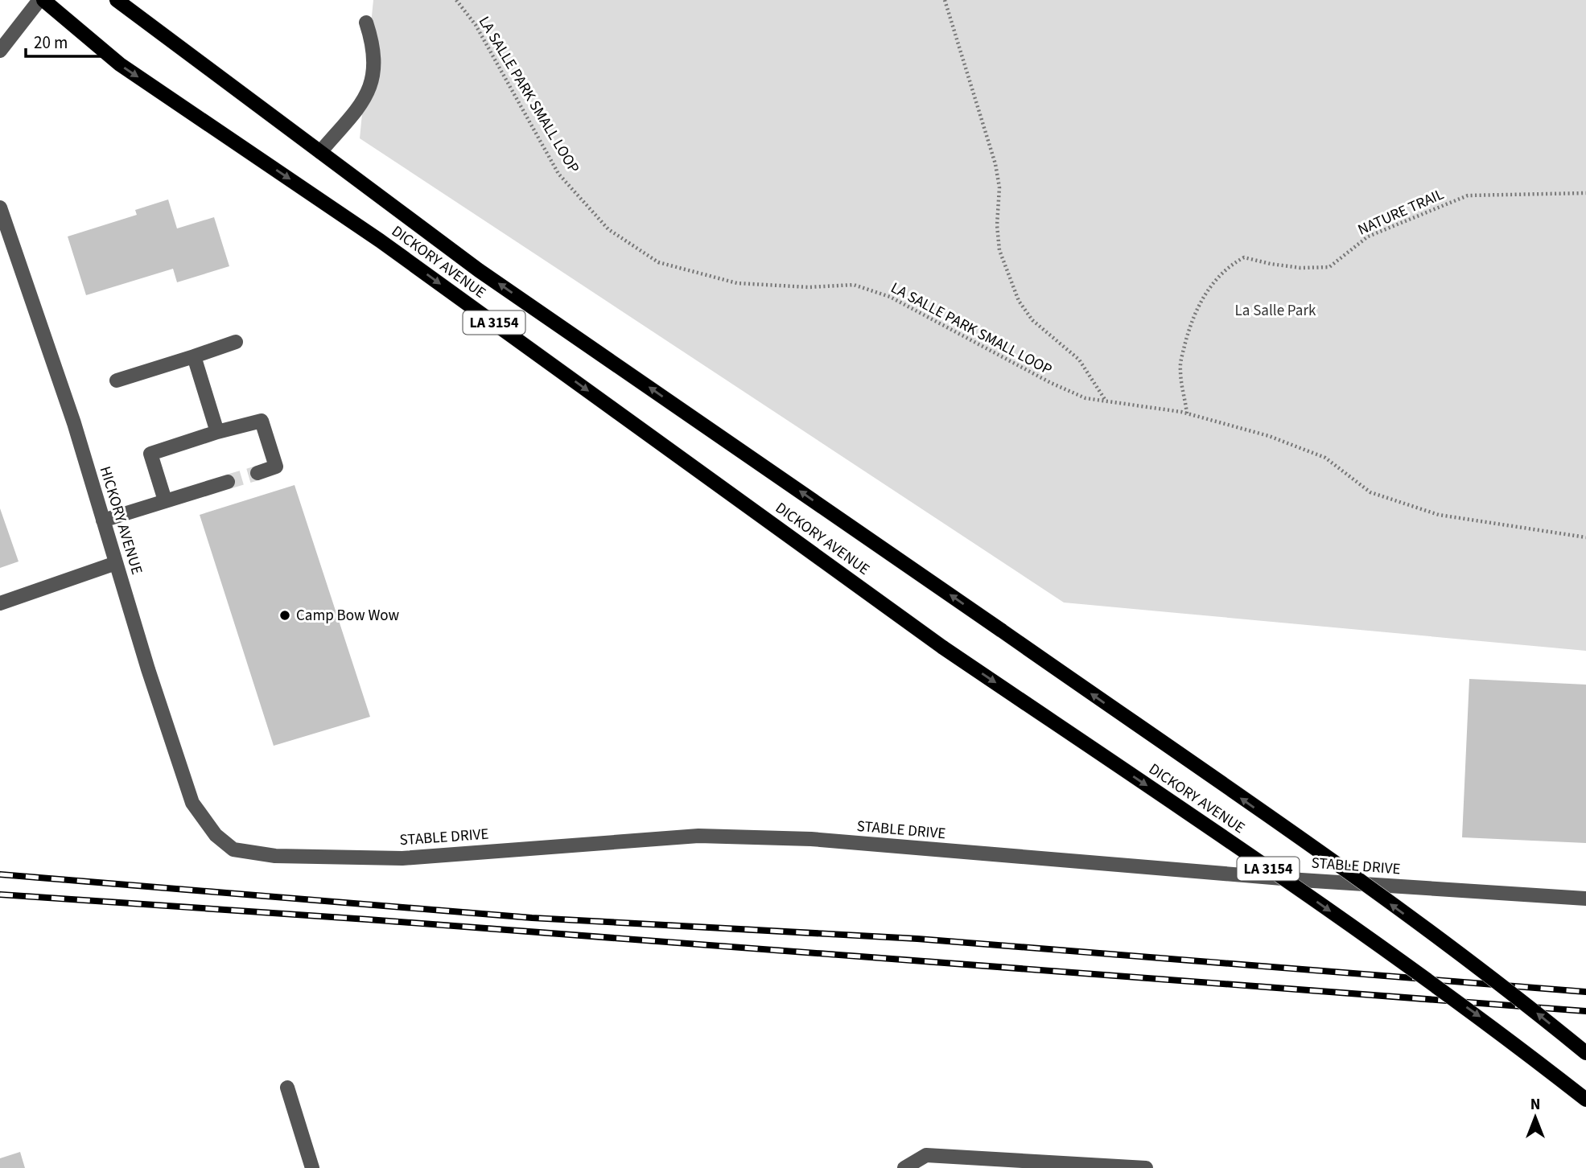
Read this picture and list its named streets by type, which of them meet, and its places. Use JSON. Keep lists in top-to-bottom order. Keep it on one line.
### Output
{"streets":{"main road":["DICKORY AVENUE","LA 3154"],"street":["HICKORY AVENUE","STABLE DRIVE"],"path":["LA SALLE PARK SMALL LOOP","NATURE TRAIL"]},"crossings":[["LA SALLE PARK SMALL LOOP","NATURE TRAIL"],["HICKORY AVENUE","STABLE DRIVE"]],"parks":["La Salle Park"],"places":["Camp Bow Wow"],"scale_bar":"20 m","north":"top"}
